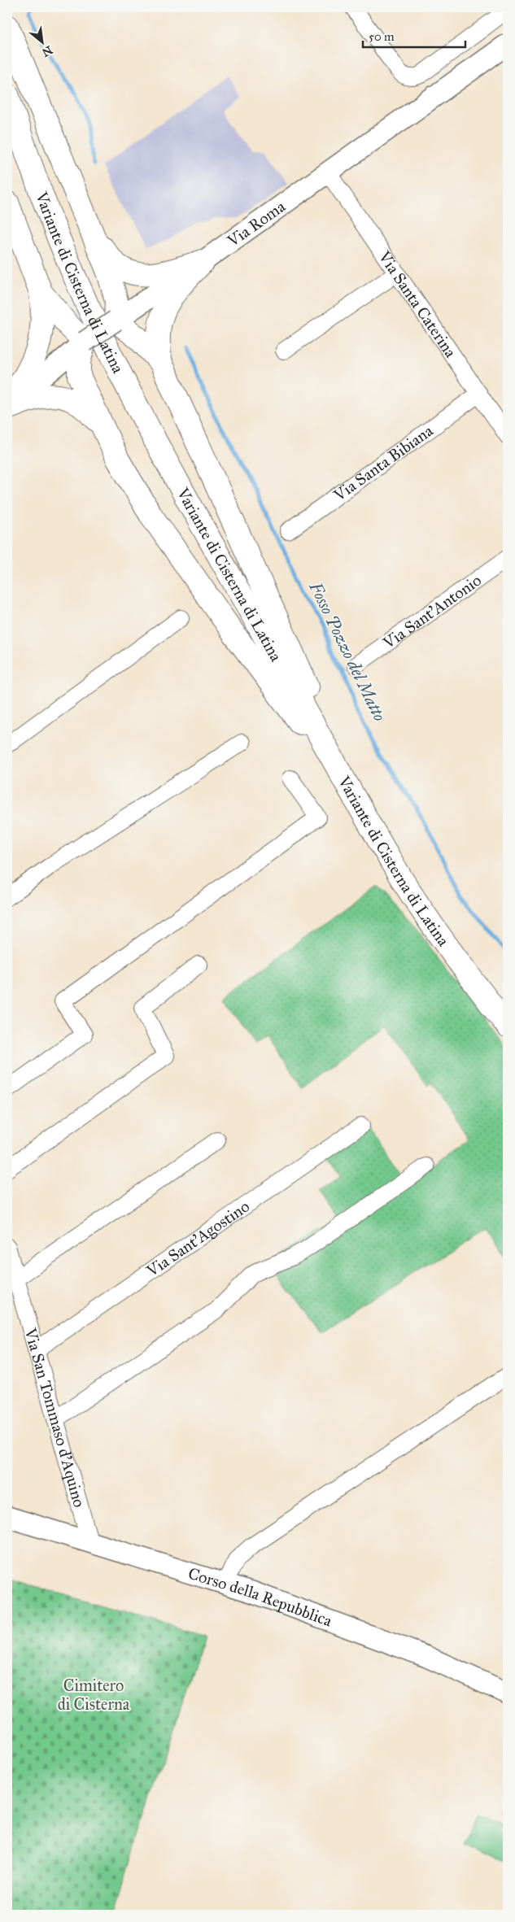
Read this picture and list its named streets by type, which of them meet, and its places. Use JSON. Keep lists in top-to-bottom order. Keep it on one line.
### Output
{"streets":{"main road":["Variante di Cisterna di Latina"],"street":["Via Roma","Via Santa Caterina","Via Santa Bibiana","Via Sant'Antonio","Via Sant'Agostino","Via San Tommaso d'Aquino","Corso della Repubblica"]},"crossings":[["Via Roma","Via Santa Caterina"],["Via Santa Caterina","Via Santa Bibiana"],["Via Sant'Agostino","Via San Tommaso d'Aquino"],["Via San Tommaso d'Aquino","Corso della Repubblica"]],"water":["Fosso Pozzo del Matto"],"parks":["Cimitero di Cisterna"],"scale_bar":"50 m","north":"bottom right"}
